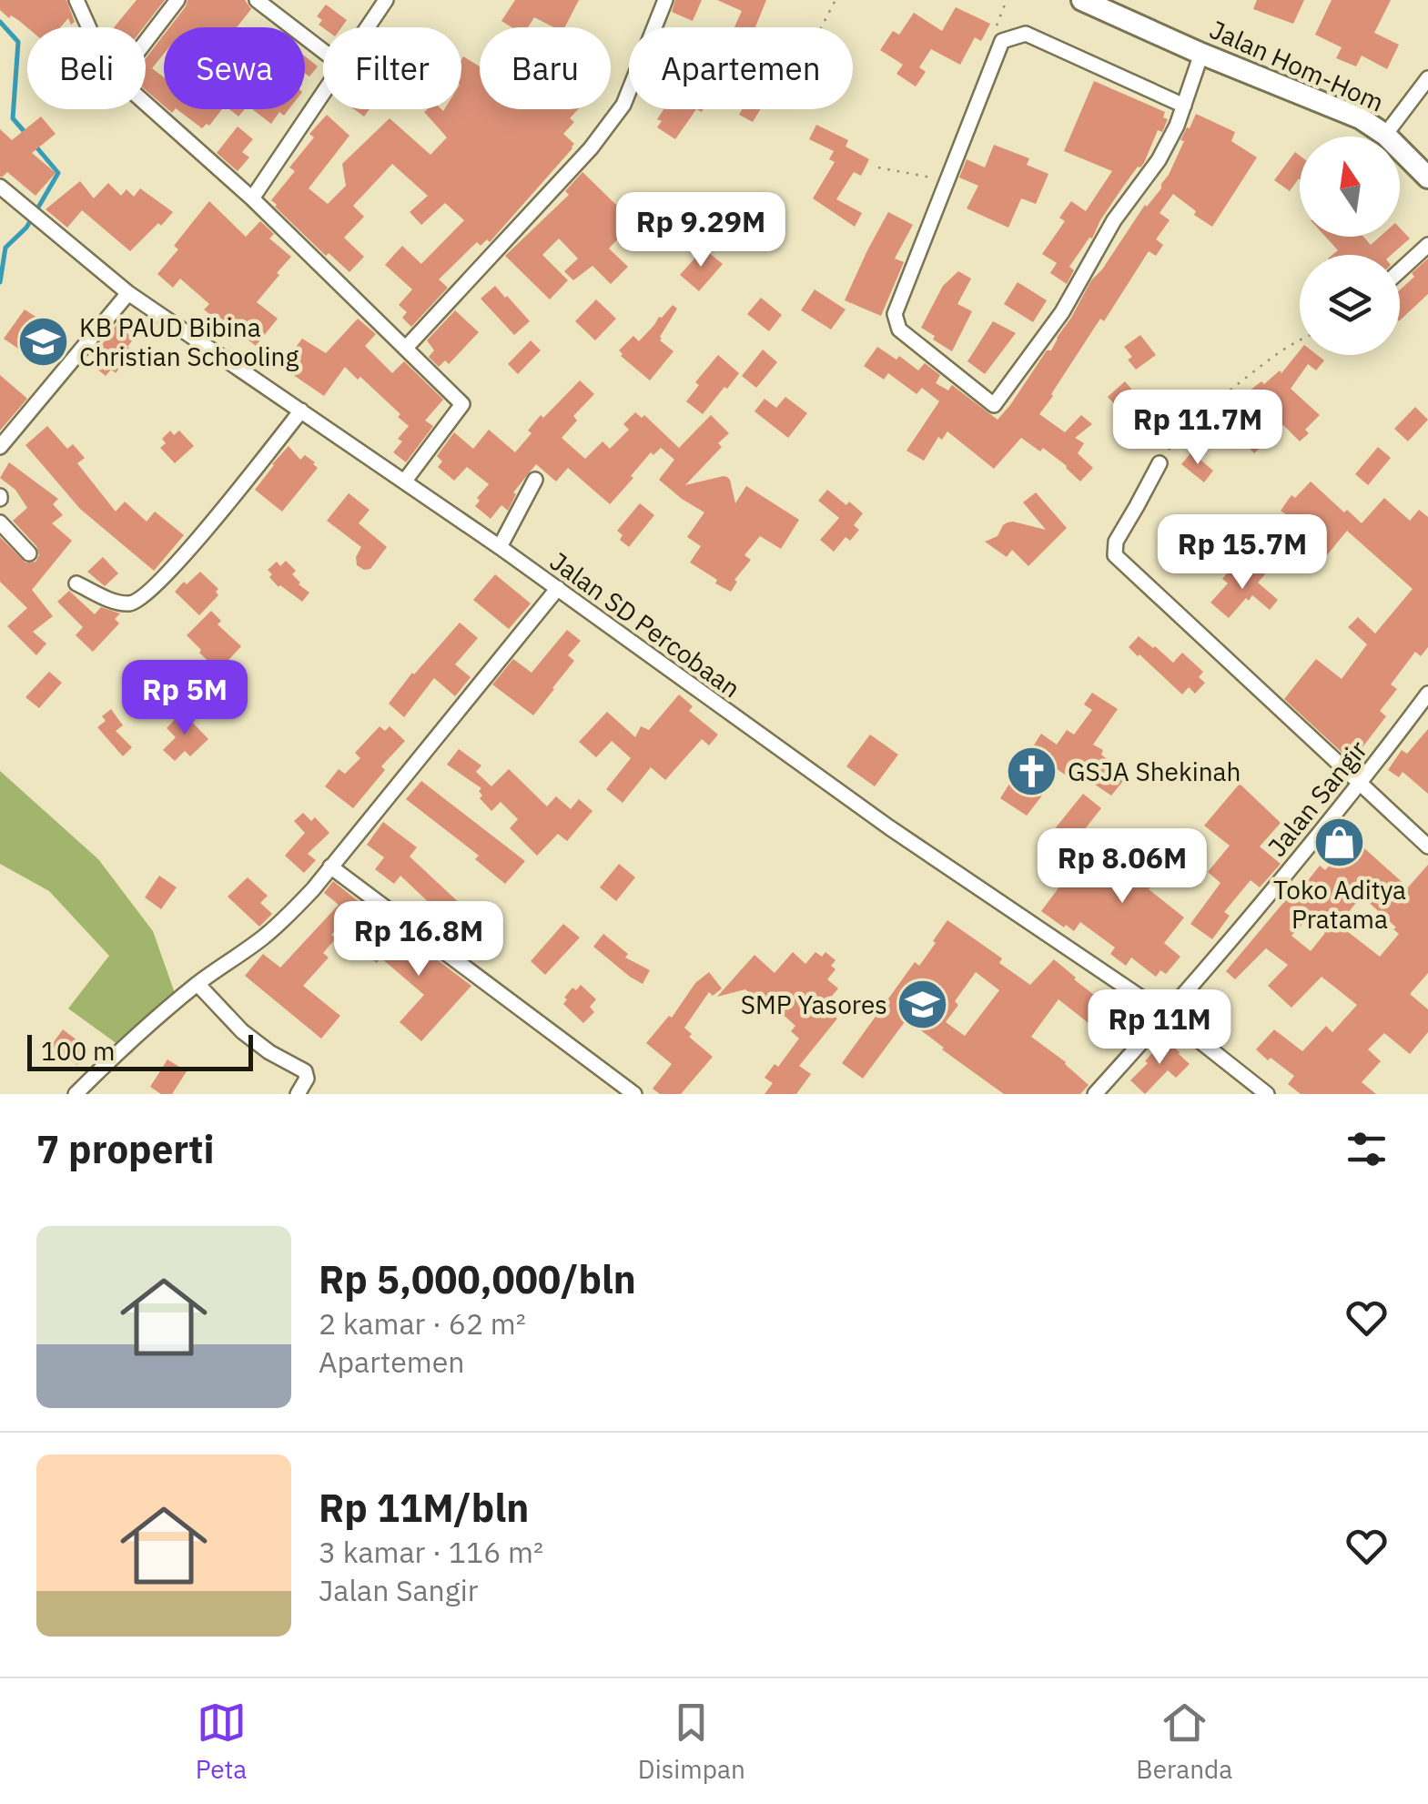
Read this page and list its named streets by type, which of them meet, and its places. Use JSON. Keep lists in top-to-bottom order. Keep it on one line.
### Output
{"streets":{"highway":["Jalan Hom-Hom"],"street":["Jalan SD Percobaan","Jalan Sangir"]},"crossings":[["Jalan SD Percobaan","Jalan Sangir"]],"places":{"school or university":["KB PAUD Bibina Christian Schooling","SMP Yasores"],"church":["GSJA Shekinah"],"shop":["Toko Aditya Pratama"]},"scale_bar":"100 m","north":"top","page":{"chip":["Beli","Sewa","Filter","Baru","Apartemen"],"price":["Rp 9.29M","Rp 11.7M","Rp 15.7M","Rp 5M","Rp 8.06M","Rp 16.8M","Rp 11M"],"scale":"100 m","heading":"7 properti","list":[{"name":"Rp 5,000,000/bln","note":"2 kamar · 62 m² · Apartemen"},{"name":"Rp 11M/bln","note":"3 kamar · 116 m² · Jalan Sangir"}],"tabs":["Peta","Disimpan","Beranda"]}}
